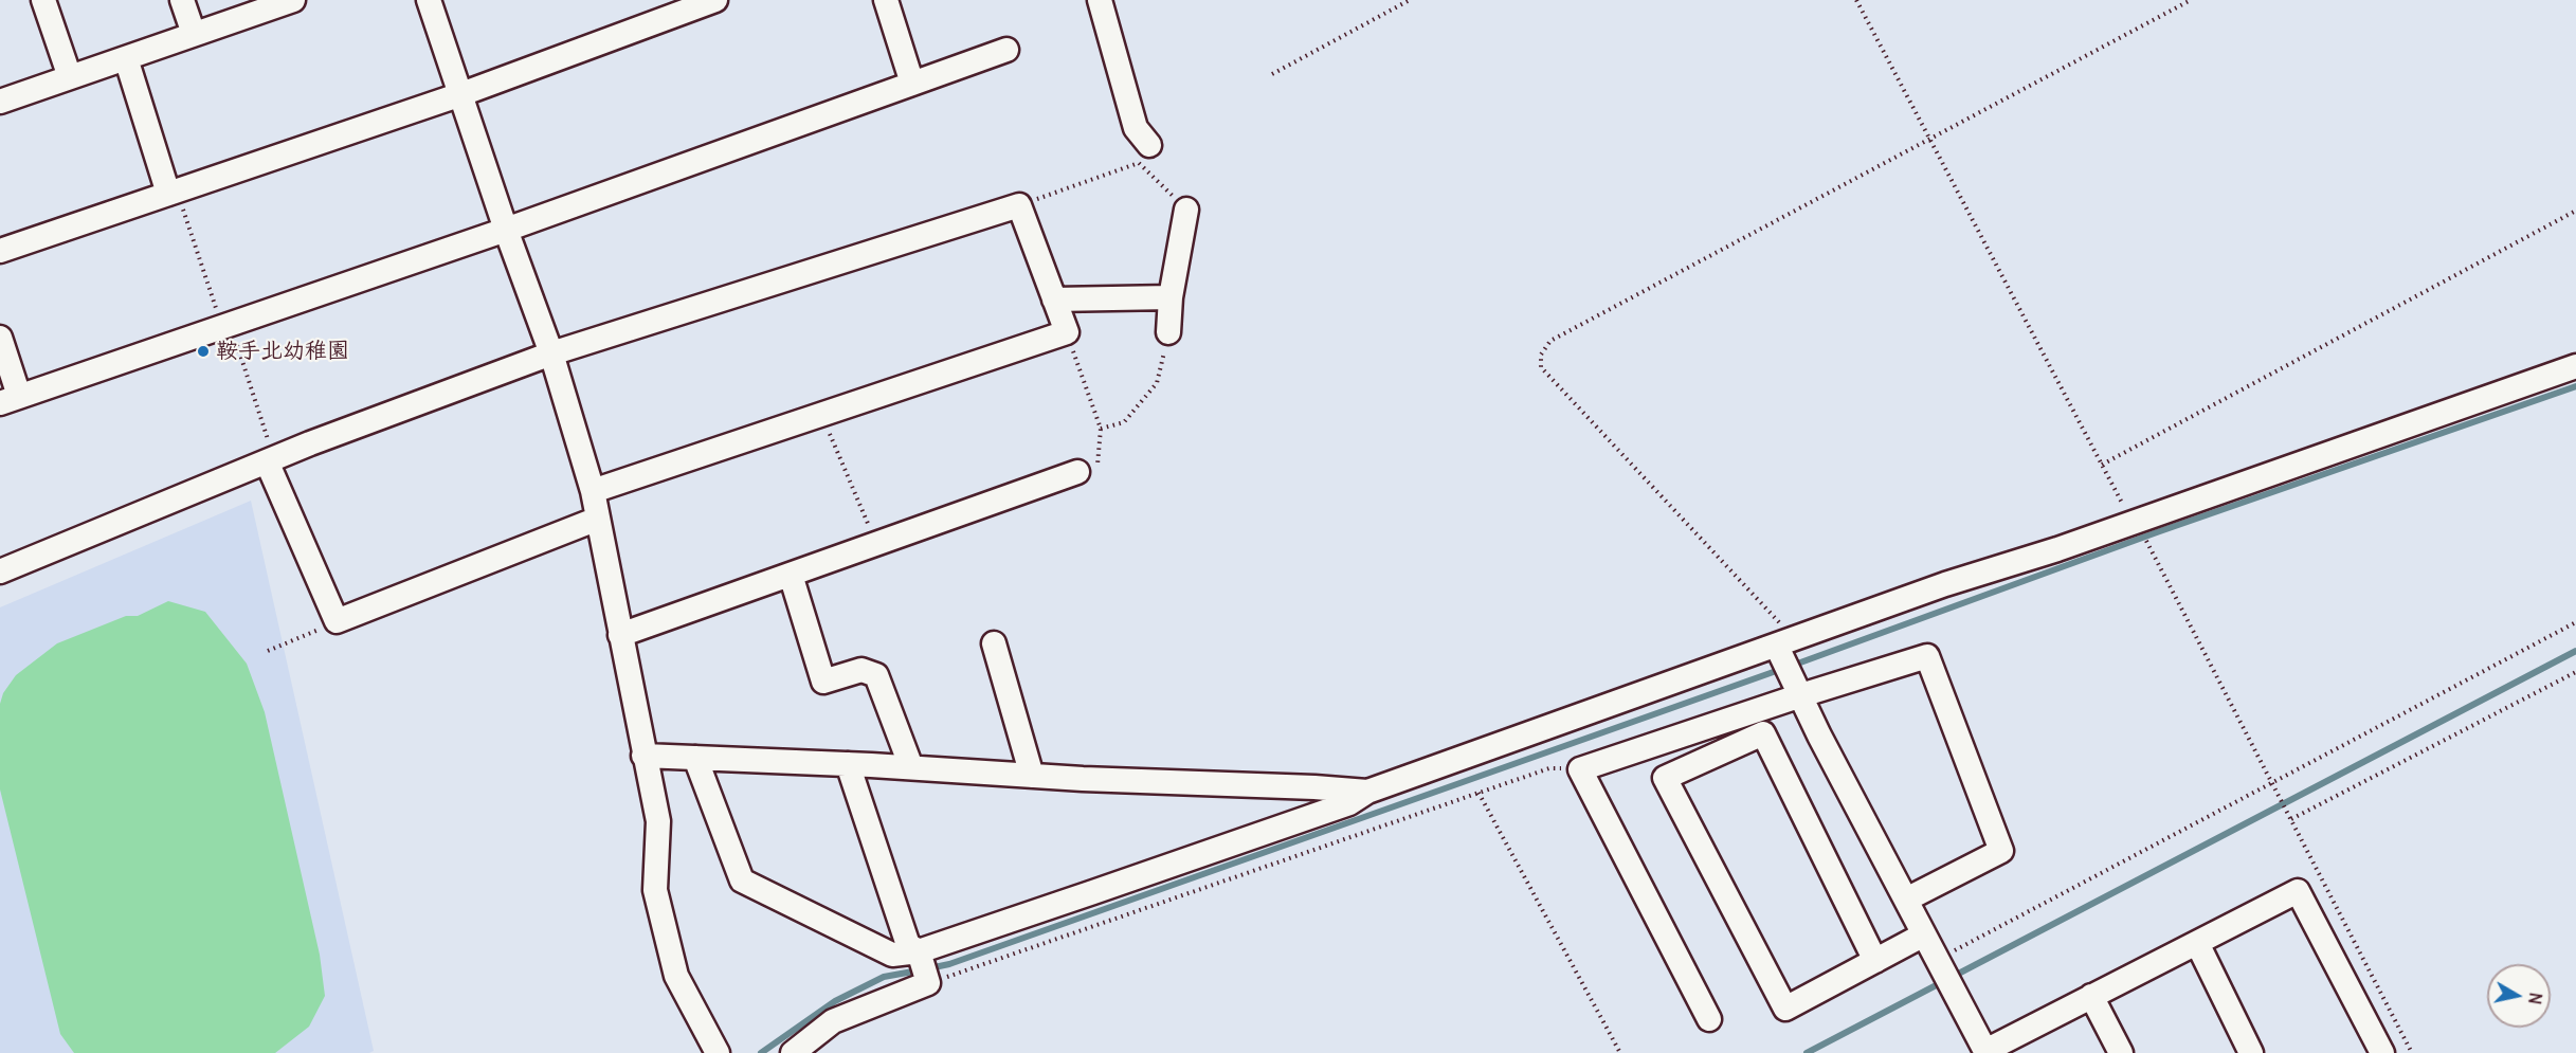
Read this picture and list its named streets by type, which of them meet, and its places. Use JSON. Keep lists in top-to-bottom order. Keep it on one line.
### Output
{"places":["鞍手北幼稚園"],"north":"right"}
